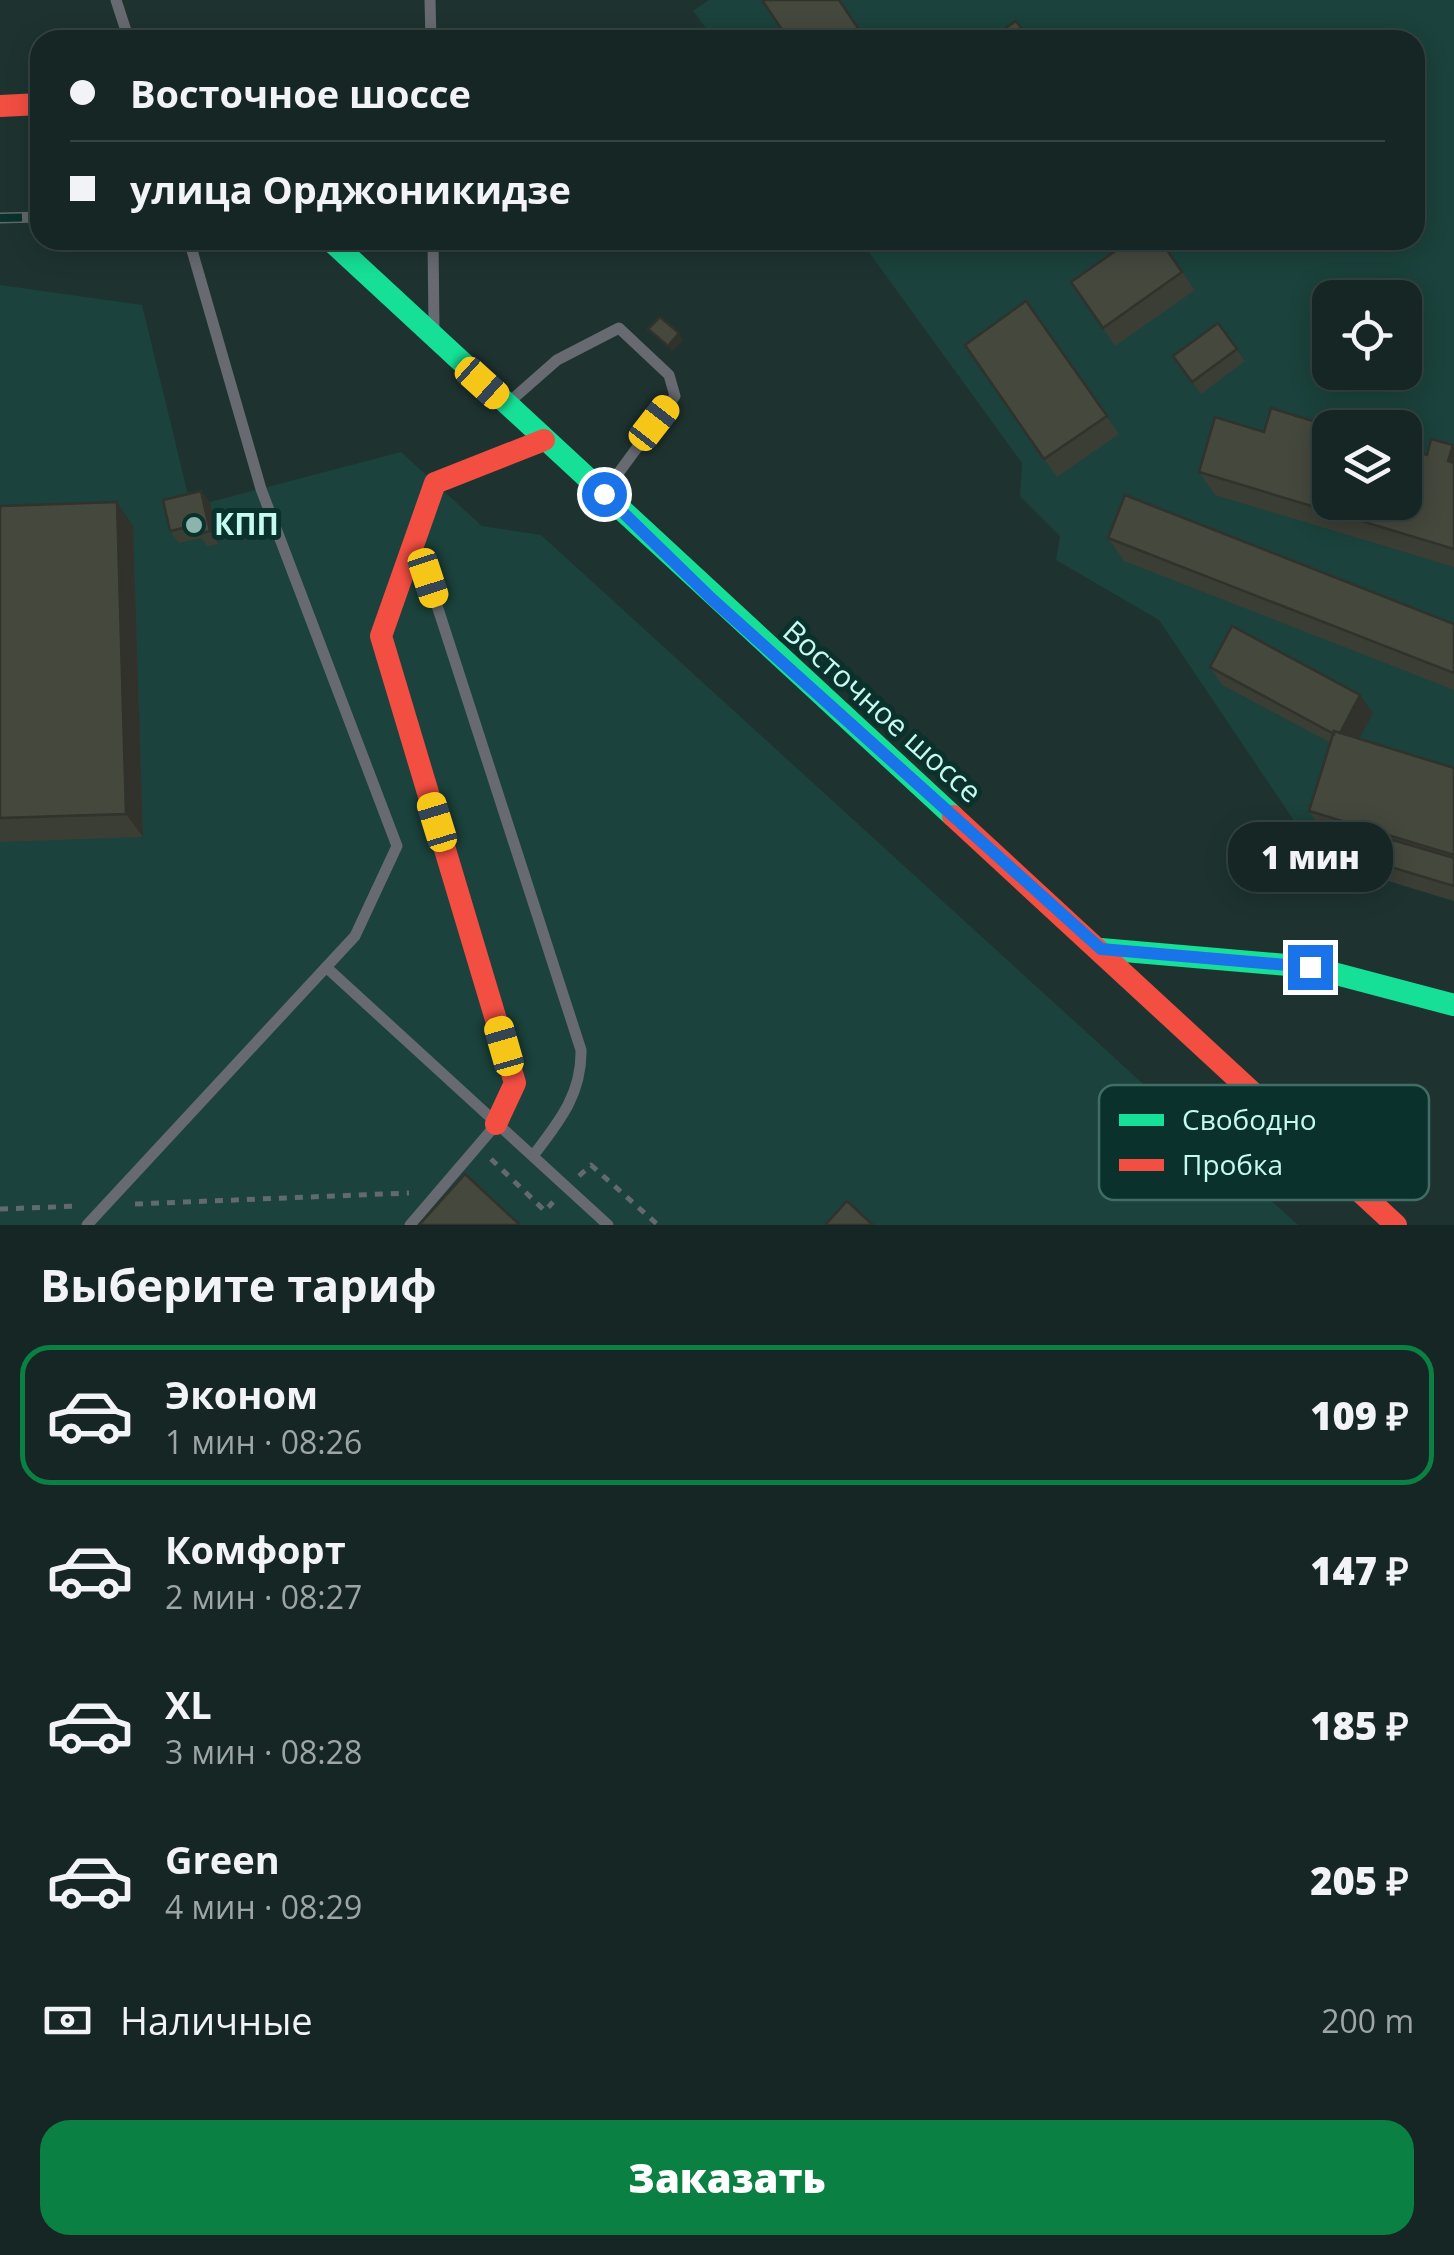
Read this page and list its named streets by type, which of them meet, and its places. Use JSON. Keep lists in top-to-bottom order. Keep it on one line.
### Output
{"streets":{"main road":["Восточное шоссе"]},"places":["КПП"],"legend":["Свободно","Пробка"],"page":{"banner":["Восточное шоссе","улица Орджоникидзе"],"bubble":"1 мин","heading":"Выберите тариф","list":[{"name":"Эконом","note":"1 мин · 08:26","value":"109 ₽"},{"name":"Комфорт","note":"2 мин · 08:27","value":"147 ₽"},{"name":"XL","note":"3 мин · 08:28","value":"185 ₽"},{"name":"Green","note":"4 мин · 08:29","value":"205 ₽"}],"pay":["Наличные","200 m"],"buttons":"Заказать"}}
